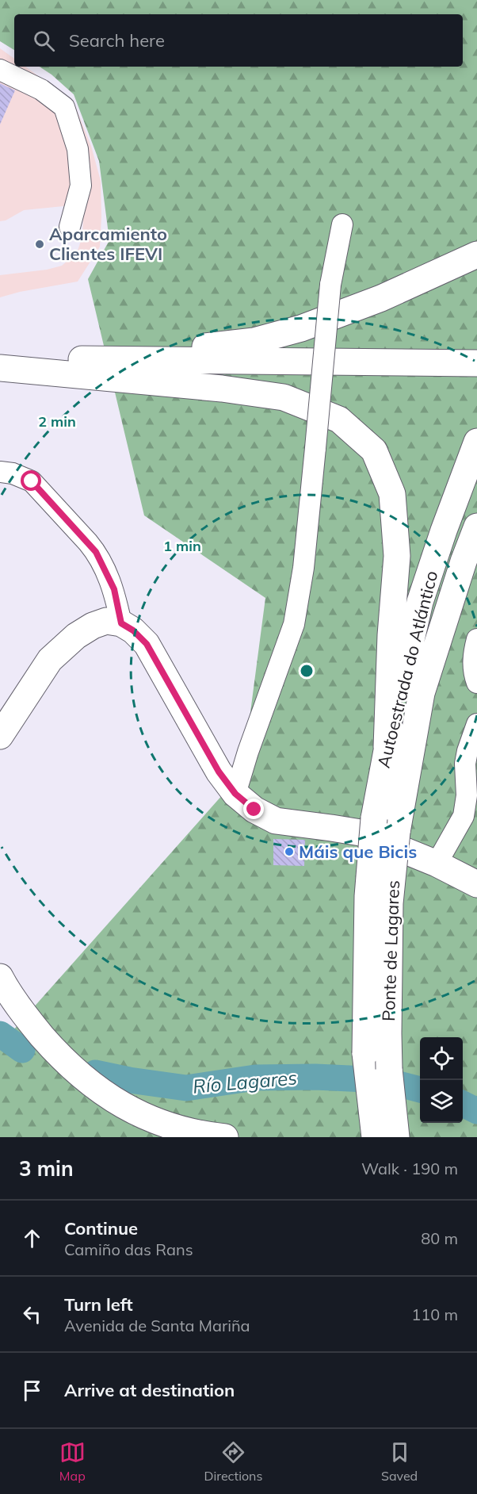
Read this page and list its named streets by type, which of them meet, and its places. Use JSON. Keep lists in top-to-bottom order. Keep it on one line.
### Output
{"streets":{"main road":["Autoestrada do Atlántico","Ponte de Lagares"]},"crossings":[["Autoestrada do Atlántico","Ponte de Lagares"]],"water":["Río Lagares"],"places":["Aparcamiento Clientes IFEVI","Máis que Bicis"],"page":{"search":"Search here","heading":["3 min","Walk · 190 m"],"list":[["Continue","Camiño das Rans","80 m"],["Turn left","Avenida de Santa Mariña","110 m"],"Arrive at destination"],"nav":["Map","Directions","Saved"]},"rings":["2 min","1 min"]}
